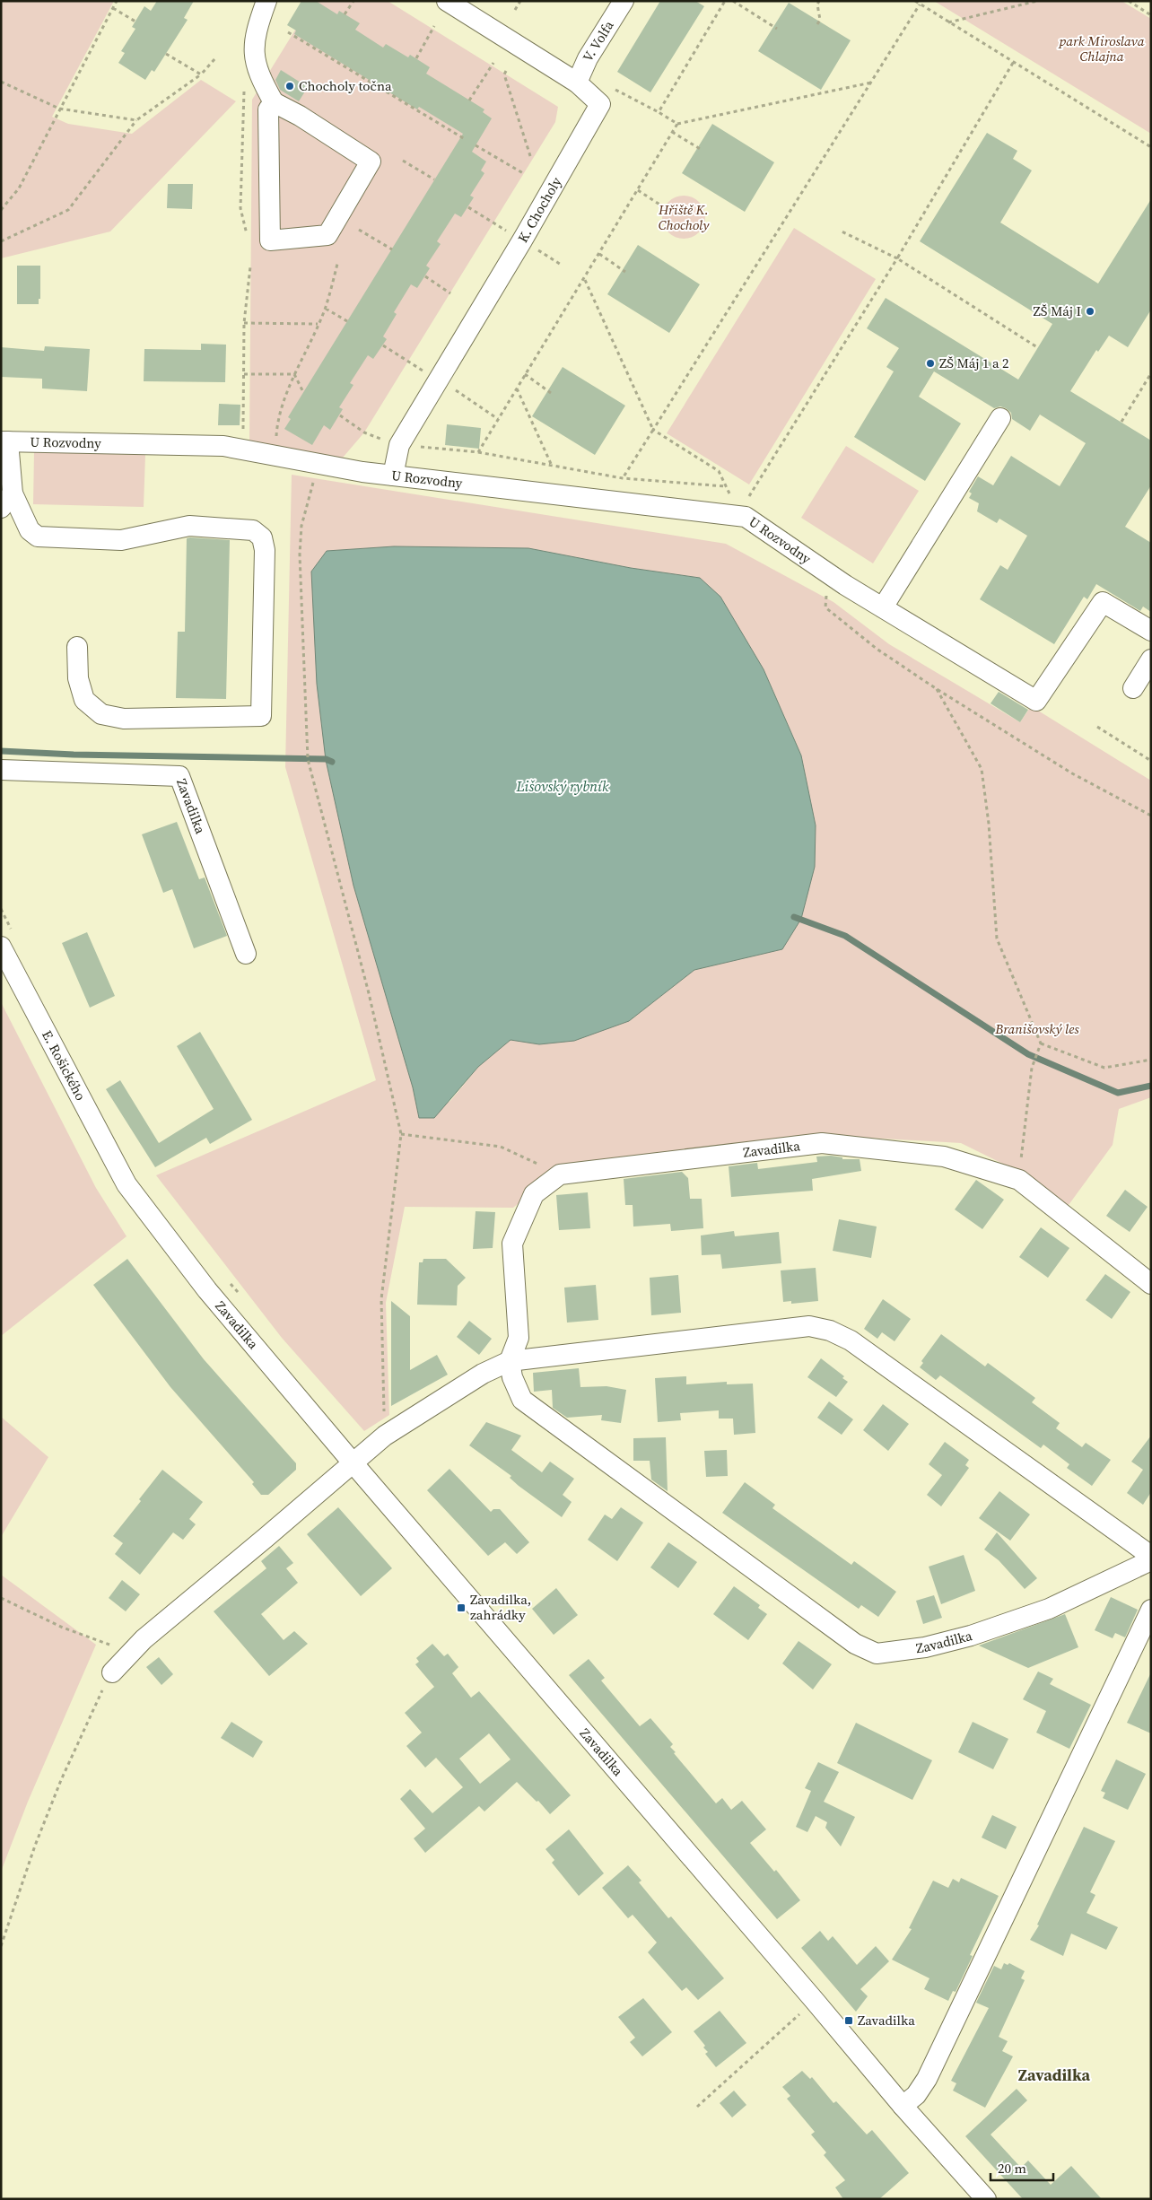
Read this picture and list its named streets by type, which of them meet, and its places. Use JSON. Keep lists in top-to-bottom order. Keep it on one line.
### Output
{"streets":{"street":["V. Volfa","K. Chocholy","U Rozvodny","Zavadilka","E. Rošického"]},"crossings":[["V. Volfa","K. Chocholy"],["K. Chocholy","U Rozvodny"],["Zavadilka","E. Rošického"]],"districts":["Zavadilka"],"water":["Lišovský rybník"],"parks":["park Miroslava Chlajna","Hřiště K. Chocholy","Branišovský les"],"places":{"other":["Chocholy točna","ZŠ Máj I","ZŠ Máj 1 a 2"],"transit":["Zavadilka, zahrádky","Zavadilka"]},"scale_bar":"20 m"}
